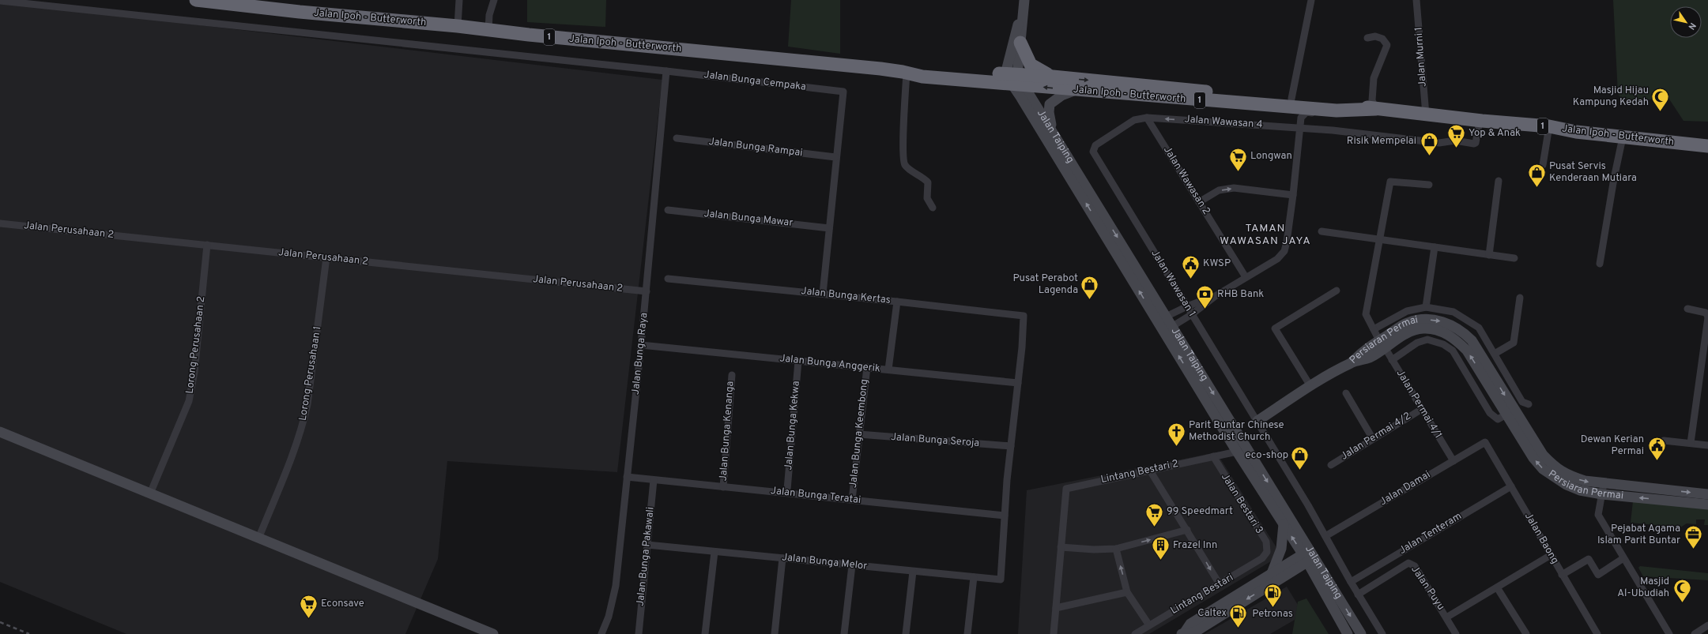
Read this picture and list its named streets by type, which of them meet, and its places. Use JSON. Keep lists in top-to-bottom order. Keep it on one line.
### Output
{"streets":{"highway":["Jalan Ipoh - Butterworth","1"],"main road":["Jalan Taiping","Persiaran Permai"],"street":["Jalan Murni 1","Jalan Bunga Cempaka","Jalan Wawasan 4","Jalan Bunga Rampai","Jalan Wawasan 2","Jalan Bunga Mawar","Jalan Perusahaan 2","Jalan Wawasan 1","Jalan Bunga Kertas","Lorong Perusahaan 2","Jalan Bunga Raya","Jalan Bunga Anggerik","Lorong Perusahaan 1","Jalan Permai 4/1","Jalan Bunga Kekwa","Jalan Bunga Kenanga","Jalan Bunga Keembong","Jalan Permai 4/2","Jalan Bunga Seroja","Lintang Bestari 2","Jalan Damai","Jalan Bunga Teratai","Jalan Bestari 3","Jalan Tenteram","Jalan Baong","Jalan Bunga Pakawali","Jalan Bunga Melor","Jalan Puyu","Lintang Bestari"]},"crossings":[["Jalan Ipoh - Butterworth","Jalan Murni 1"],["Jalan Ipoh - Butterworth","Jalan Wawasan 4"],["Jalan Ipoh - Butterworth","Jalan Taiping"],["Jalan Bunga Cempaka","Jalan Bunga Rampai"],["Jalan Bunga Cempaka","Jalan Bunga Raya"],["Jalan Wawasan 4","Jalan Wawasan 2"],["Jalan Wawasan 4","Jalan Wawasan 1"],["Jalan Taiping","Lintang Bestari 2"],["Jalan Perusahaan 2","Lorong Perusahaan 2"],["Jalan Perusahaan 2","Jalan Bunga Raya"],["Jalan Perusahaan 2","Lorong Perusahaan 1"],["Jalan Wawasan 1","Persiaran Permai"],["Jalan Wawasan 1","Jalan Damai"],["Jalan Wawasan 1","Jalan Tenteram"],["Jalan Wawasan 1","Jalan Puyu"],["Jalan Bunga Kertas","Jalan Bunga Anggerik"],["Persiaran Permai","Jalan Permai 4/1"],["Jalan Bunga Raya","Jalan Bunga Anggerik"],["Jalan Bunga Raya","Jalan Bunga Teratai"],["Jalan Bunga Anggerik","Jalan Bunga Kekwa"],["Jalan Bunga Anggerik","Jalan Bunga Keembong"],["Jalan Permai 4/1","Jalan Permai 4/2"],["Jalan Permai 4/1","Jalan Damai"],["Jalan Bunga Kenanga","Jalan Bunga Teratai"],["Jalan Bunga Keembong","Jalan Bunga Seroja"],["Jalan Bunga Keembong","Jalan Bunga Teratai"],["Lintang Bestari 2","Jalan Bestari 3"],["Jalan Damai","Jalan Baong"],["Jalan Bunga Teratai","Jalan Bunga Pakawali"],["Jalan Bunga Teratai","Jalan Bunga Melor"],["Jalan Bestari 3","Lintang Bestari"],["Jalan Tenteram","Jalan Baong"],["Jalan Bunga Pakawali","Jalan Bunga Melor"]],"one_way":["Jalan Wawasan 4"],"districts":["TAMAN WAWASAN JAYA"],"places":{"mosque":["Masjid Hijau Kampung Kedah","Masjid Al-Ubudiah"],"supermarket":["Yop & Anak","Longwan","99 Speedmart","Econsave"],"shop":["Risik Mempelai","Pusat Servis Kenderaan Mutiara","Pusat Perabot Lagenda","eco-shop"],"public building":["KWSP","Dewan Kerian Permai"],"bank":["RHB Bank"],"church":["Parit Buntar Chinese Methodist Church"],"office":["Pejabat Agama Islam Parit Buntar"],"building":["Frazel Inn"],"fuel station":["Petronas","Caltex"]},"north":"bottom right"}
